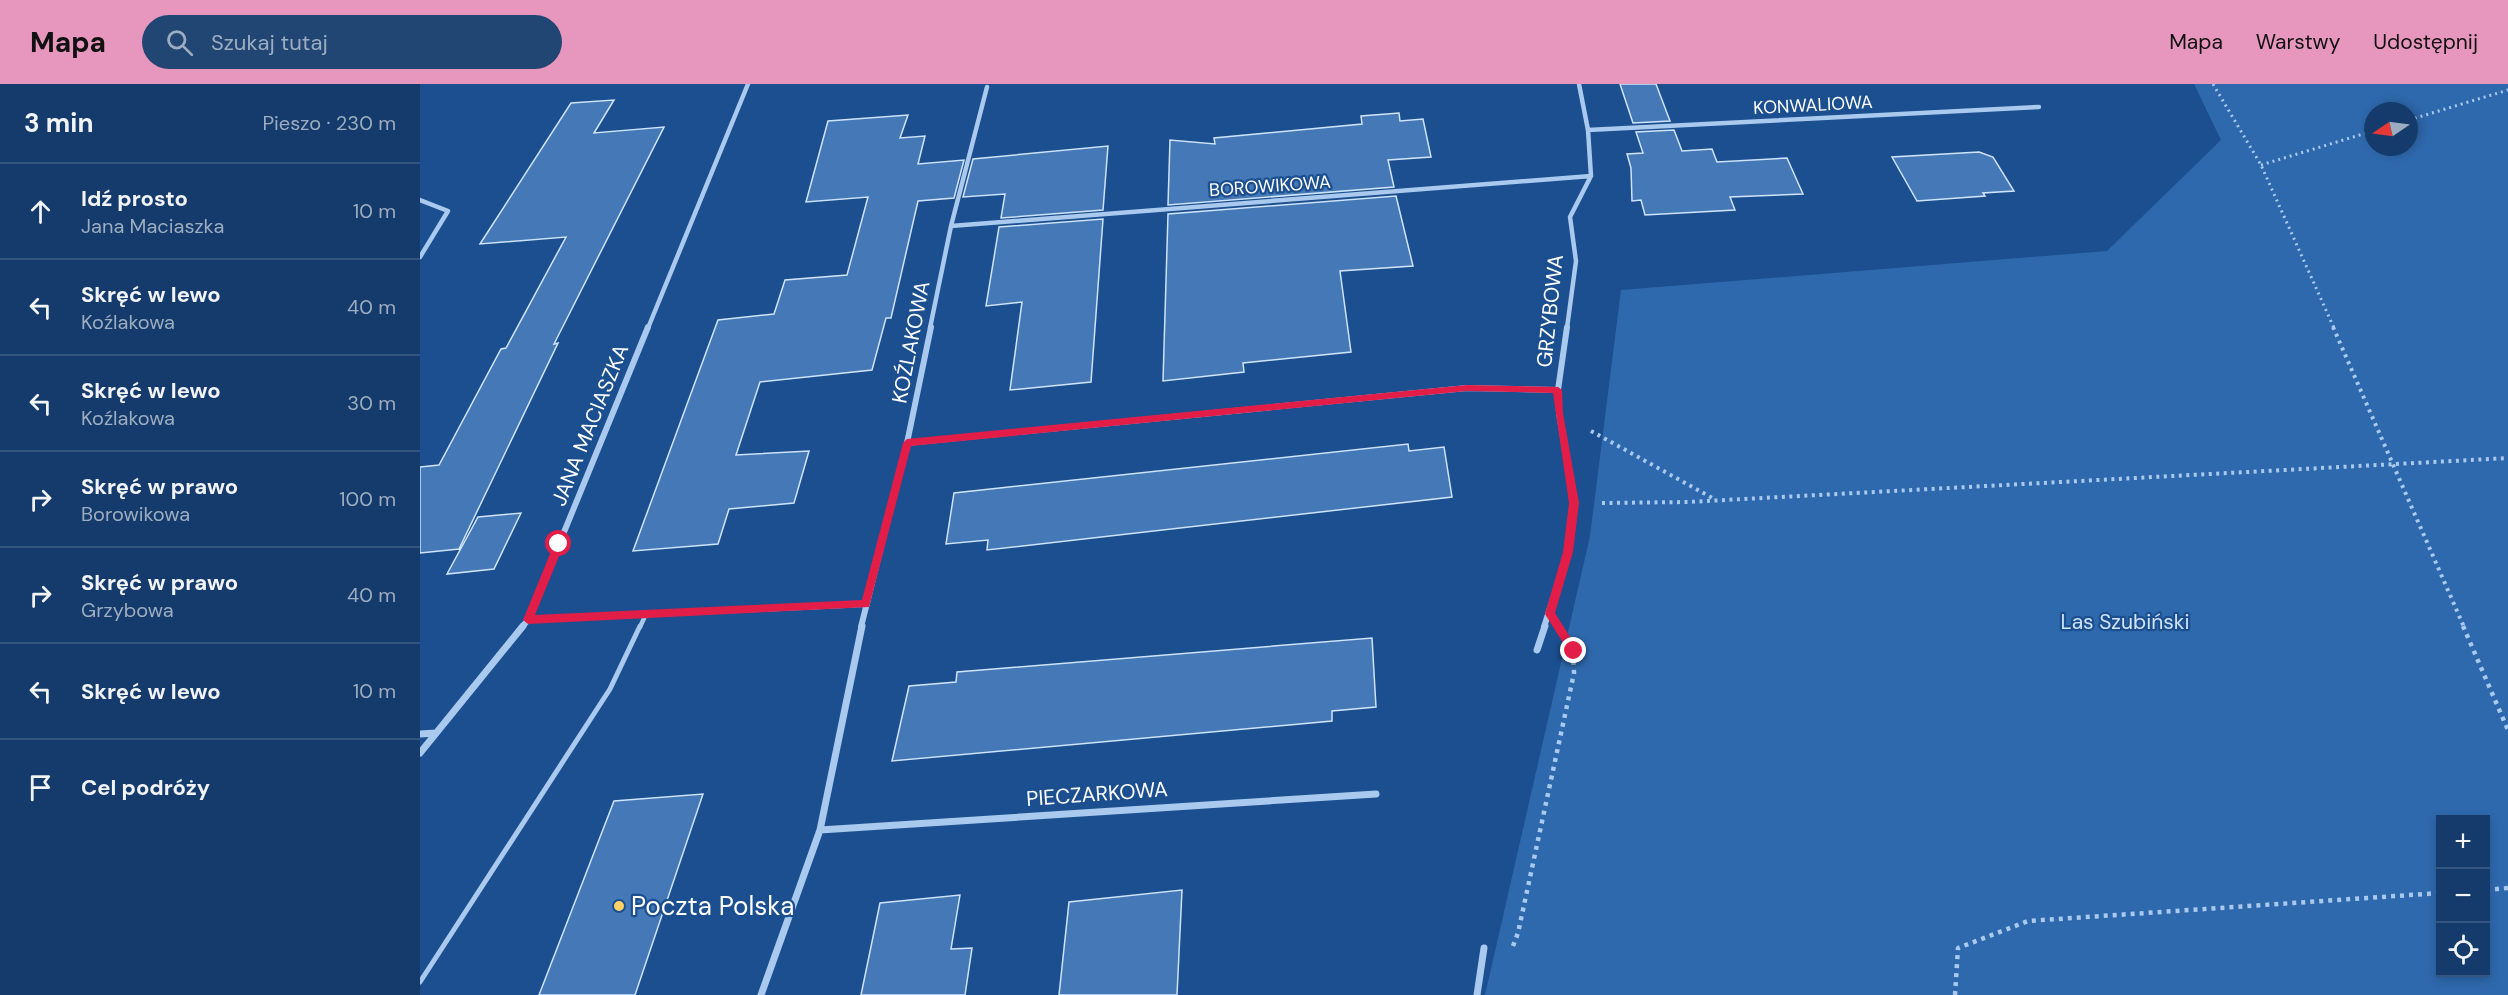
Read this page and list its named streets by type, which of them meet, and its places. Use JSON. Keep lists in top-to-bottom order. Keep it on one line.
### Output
{"streets":{"street":["KONWALIOWA","BOROWIKOWA","GRZYBOWA","KOŹLAKOWA","JANA MACIASZKA","PIECZARKOWA"]},"crossings":[["BOROWIKOWA","GRZYBOWA"],["BOROWIKOWA","KOŹLAKOWA"],["KOŹLAKOWA","PIECZARKOWA"]],"parks":["Las Szubiński"],"places":["Poczta Polska"],"north":"left","page":{"header":"Mapa","search":"Szukaj tutaj","nav":["Mapa","Warstwy","Udostępnij"],"heading":["3 min","Pieszo · 230 m"],"list":[["Idź prosto","Jana Maciaszka","10 m"],["Skręć w lewo","Koźlakowa","40 m"],["Skręć w lewo","Koźlakowa","30 m"],["Skręć w prawo","Borowikowa","100 m"],["Skręć w prawo","Grzybowa","40 m"],["Skręć w lewo","10 m"],"Cel podróży"],"map_buttons":["+","−"]}}
